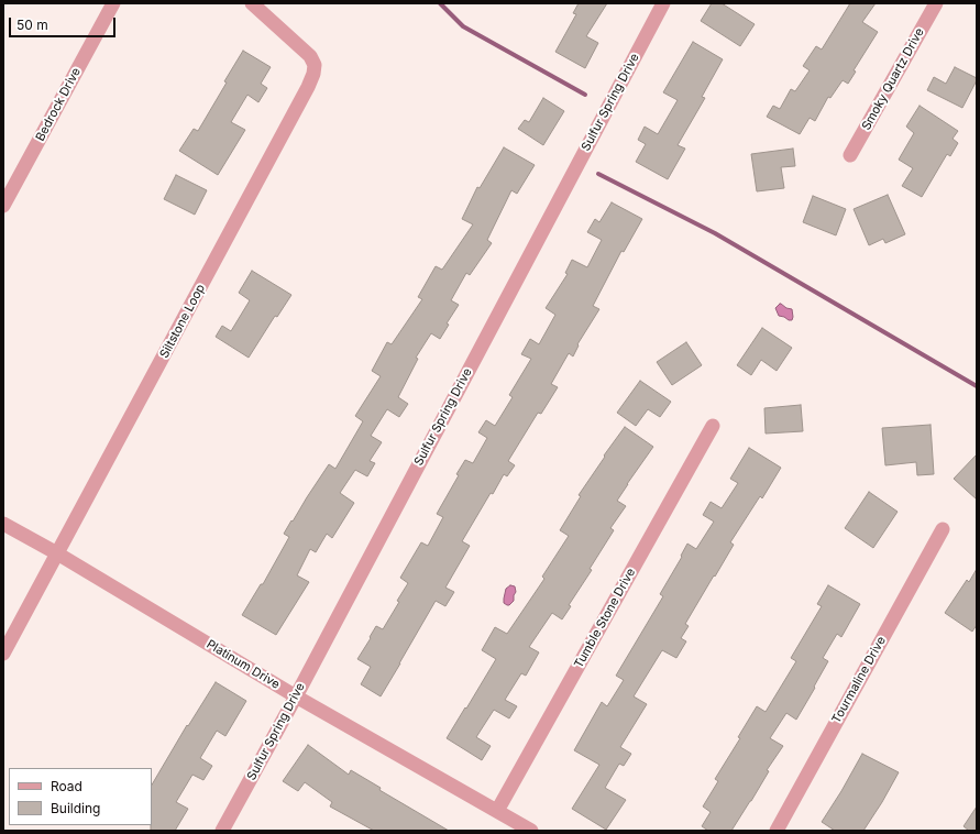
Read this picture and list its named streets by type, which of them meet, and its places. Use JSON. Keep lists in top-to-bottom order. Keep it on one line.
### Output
{"streets":{"street":["Smoky Quartz Drive","Sulfur Spring Drive","Bedrock Drive","Siltstone Loop","Tumble Stone Drive","Platinum Drive","Tourmaline Drive"]},"crossings":[["Sulfur Spring Drive","Platinum Drive"],["Siltstone Loop","Platinum Drive"],["Tumble Stone Drive","Platinum Drive"]],"legend":["Road","Building"],"scale_bar":"50 m"}
